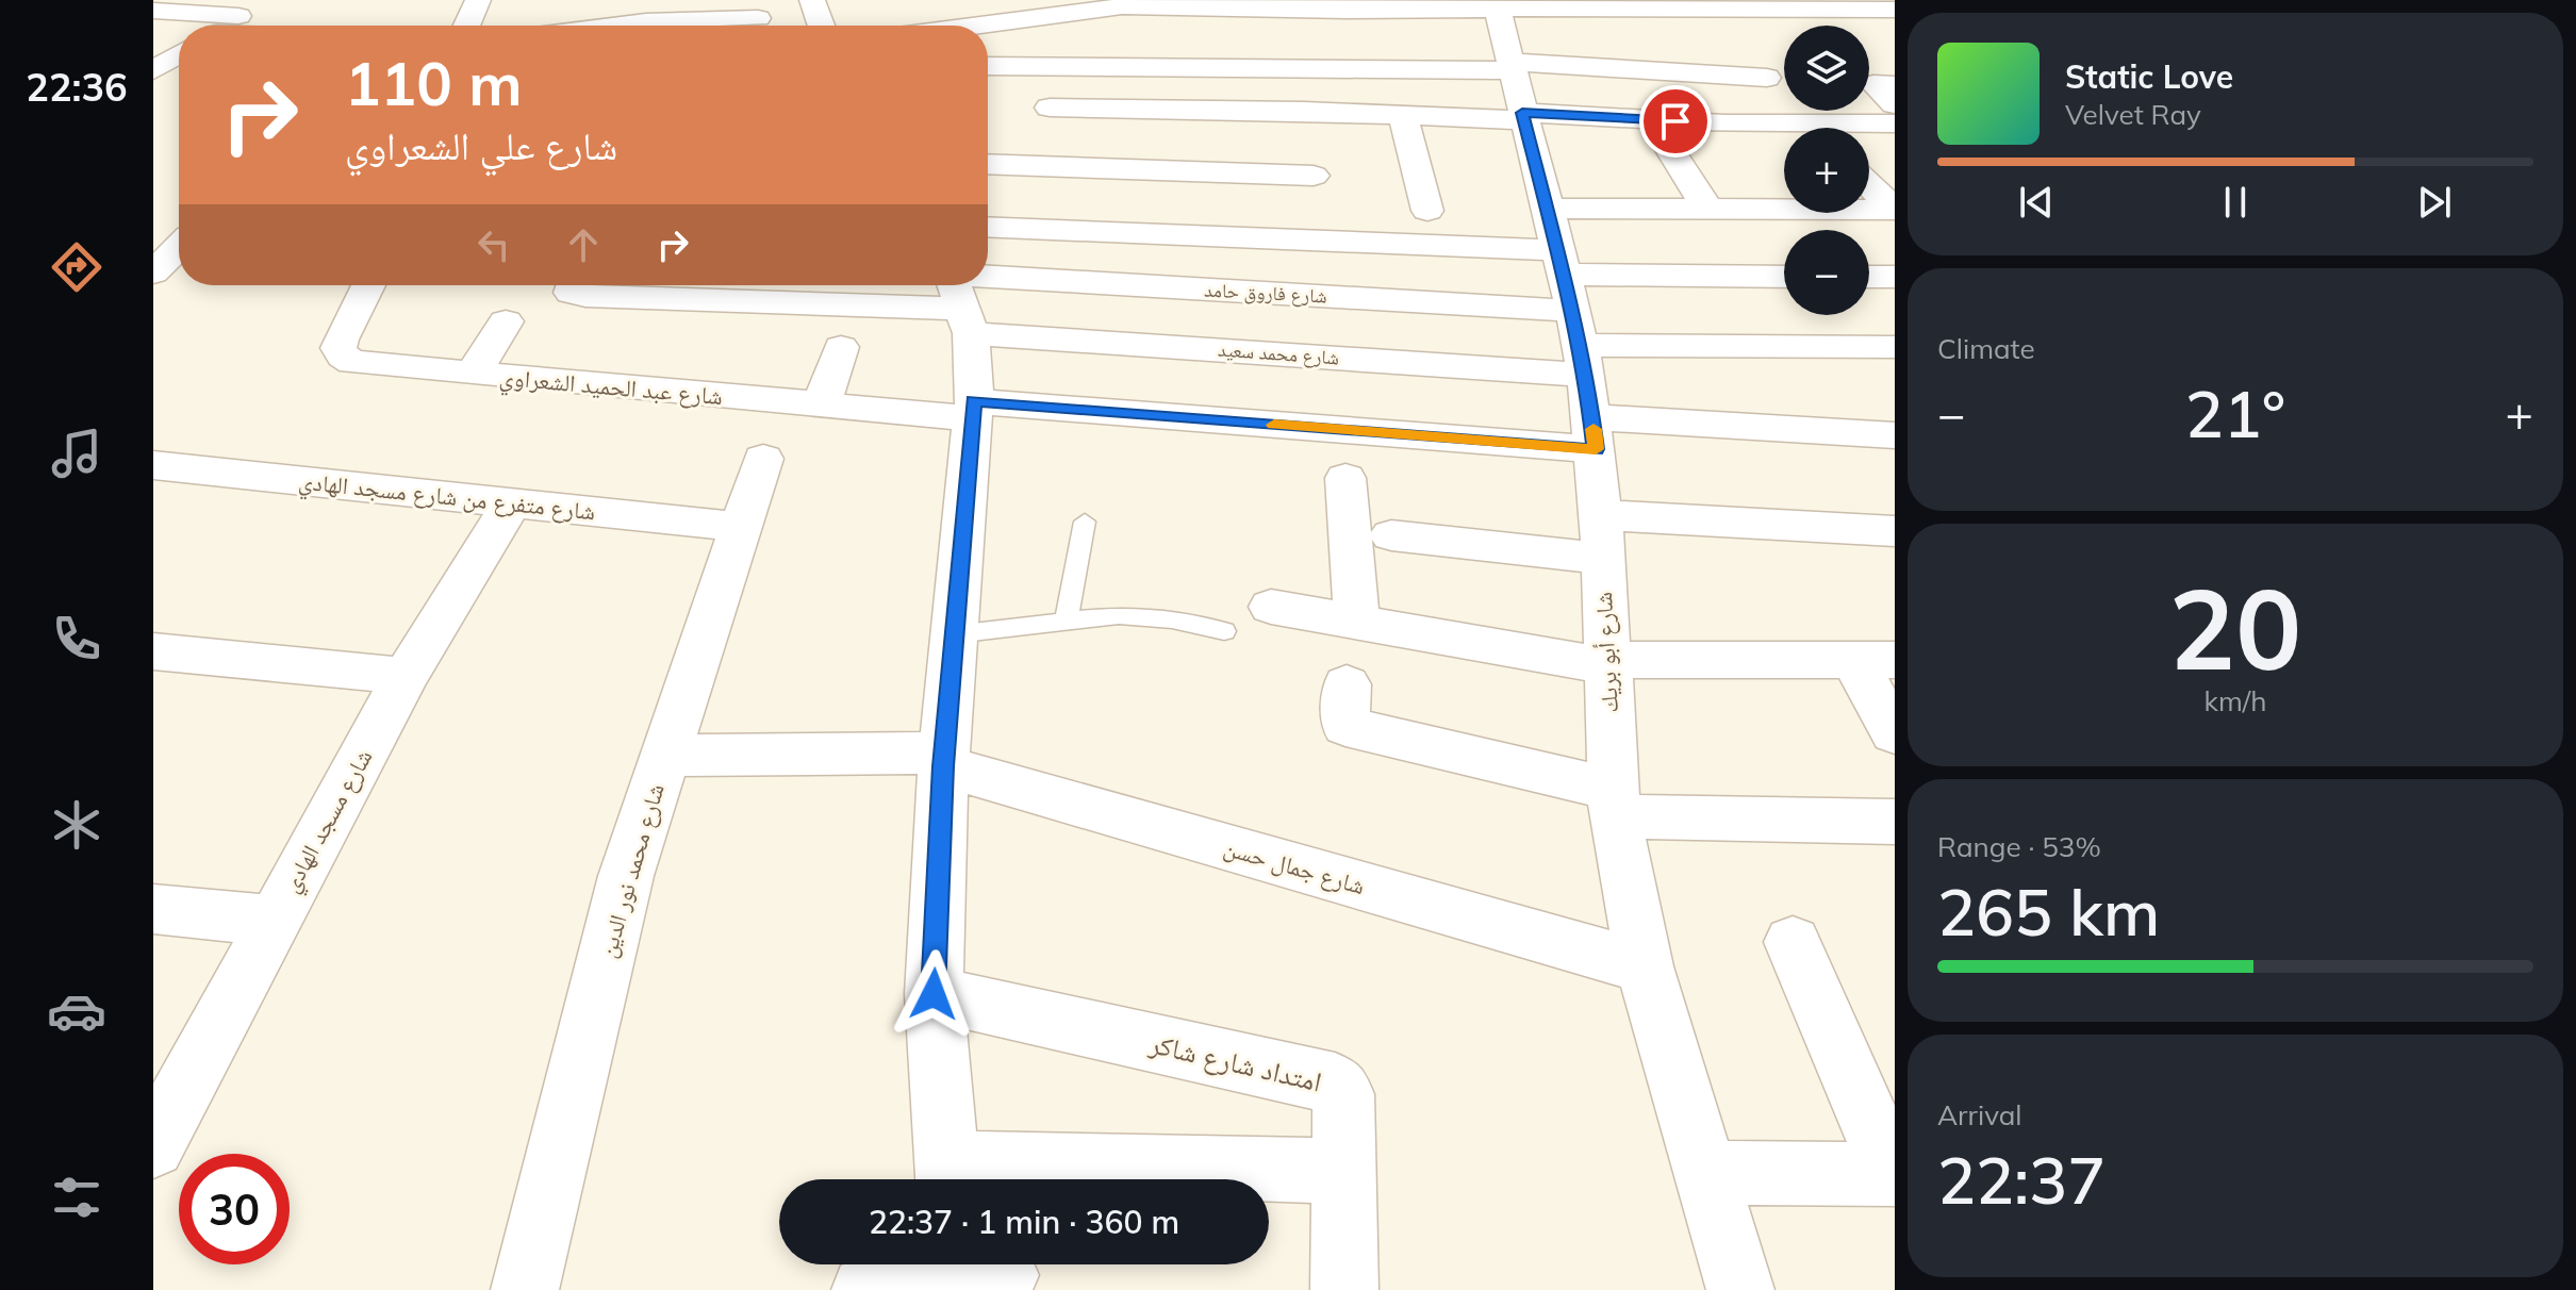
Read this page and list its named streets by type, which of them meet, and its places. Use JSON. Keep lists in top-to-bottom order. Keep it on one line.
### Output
{"streets":{"street":["شارع فاروق حامد","شارع محمد سعيد","شارع عبد الحميد الشعراوي","شارع متفرع من شارع مسجد الهادي","شارع أبو بريك","شارع مسجد الهادي","شارع جمال حسن","شارع محمد نور الدين","امتداد شارع شاكر"]},"crossings":[["شارع فاروق حامد","شارع محمد سعيد"],["شارع فاروق حامد","شارع عبد الحميد الشعراوي"],["شارع فاروق حامد","شارع أبو بريك"],["شارع محمد سعيد","شارع عبد الحميد الشعراوي"],["شارع محمد سعيد","شارع أبو بريك"],["شارع عبد الحميد الشعراوي","شارع أبو بريك"],["شارع متفرع من شارع مسجد الهادي","شارع مسجد الهادي"],["شارع متفرع من شارع مسجد الهادي","شارع محمد نور الدين"],["شارع أبو بريك","شارع جمال حسن"],["شارع جمال حسن","شارع محمد نور الدين"]],"page":{"tabs":"22:36","map_buttons":["+","−"],"turn":["110 m","شارع علي الشعراوي"],"song":["Static Love","Velvet Ray"],"tile":["Climate",["20","km/h"],["Range · 53%","265 km"],["Arrival","22:37"]],"heat":["−","21°","+"],"limit":"30","trip":"22:37 · 1 min · 360 m"}}
